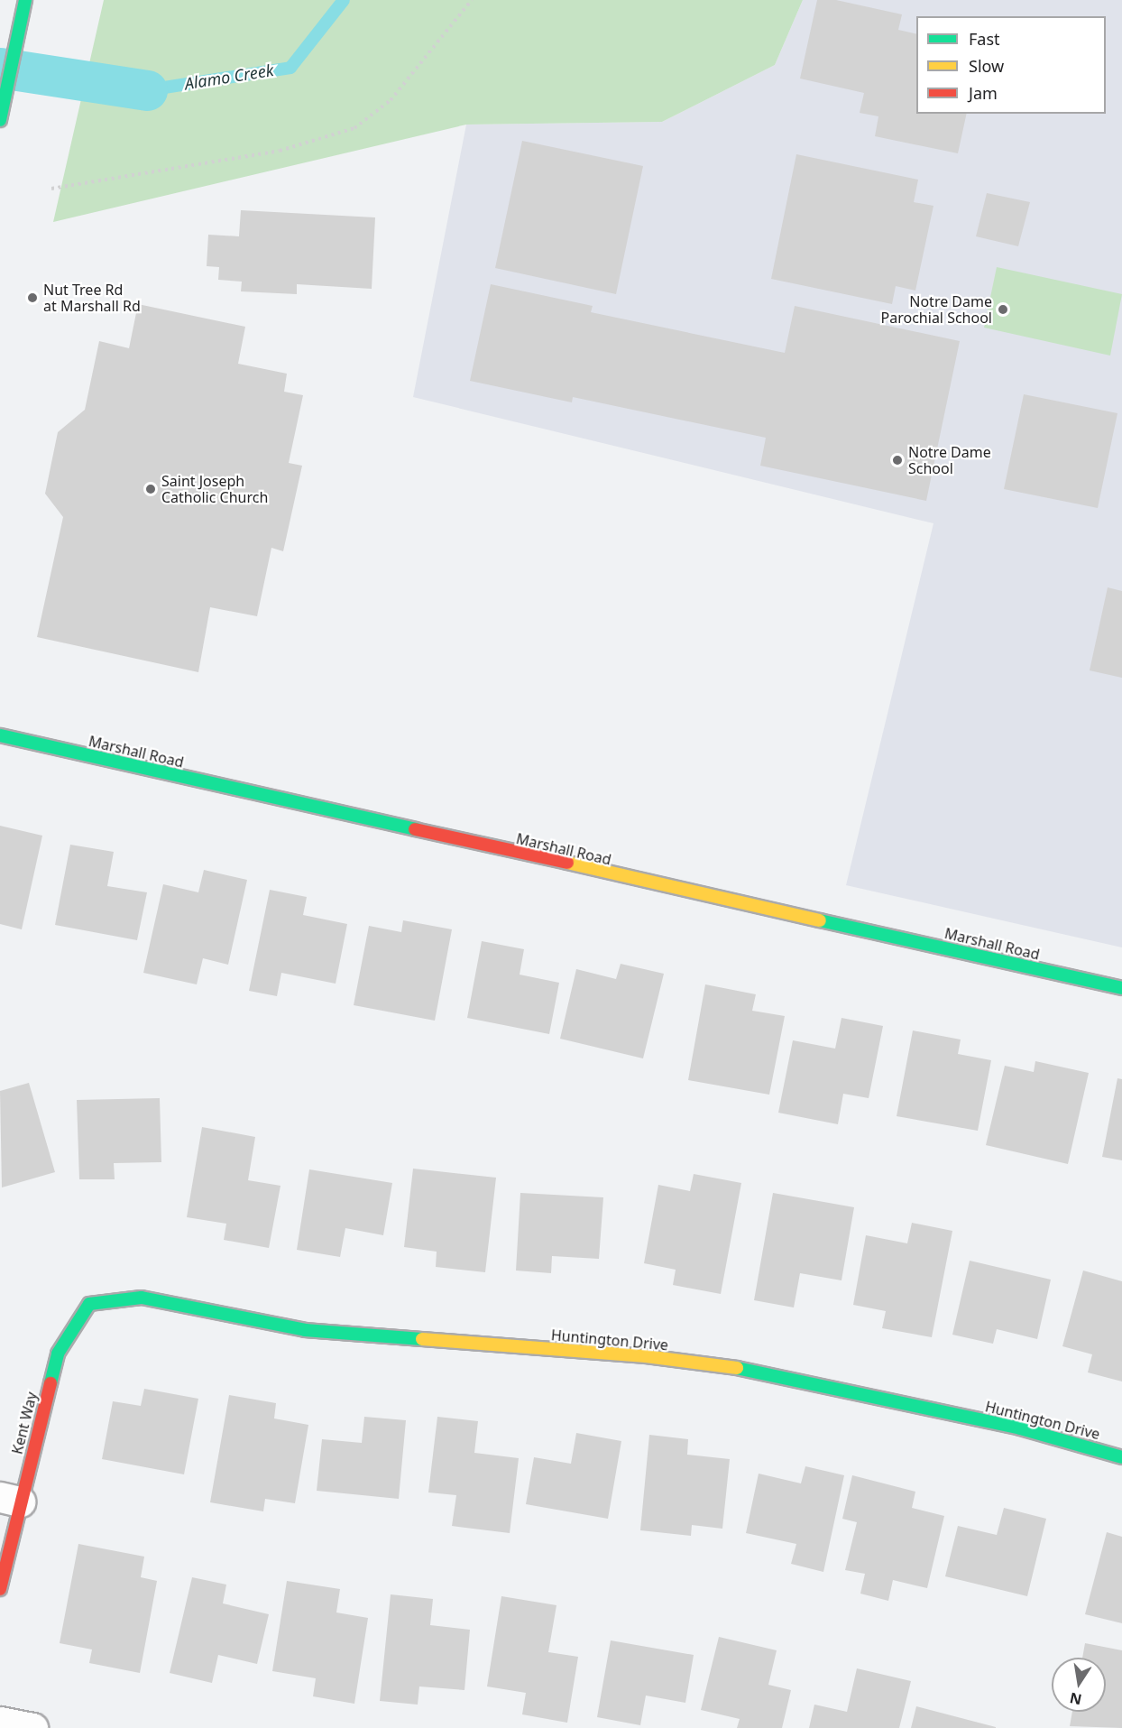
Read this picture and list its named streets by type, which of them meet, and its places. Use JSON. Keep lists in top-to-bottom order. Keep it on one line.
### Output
{"streets":{"street":["Marshall Road","Huntington Drive","Kent Way"]},"crossings":[["Huntington Drive","Kent Way"]],"water":["Alamo Creek"],"places":["Nut Tree Rd at Marshall Rd","Notre Dame Parochial School","Notre Dame School","Saint Joseph Catholic Church"],"legend":["Fast","Slow","Jam"],"north":"bottom"}
